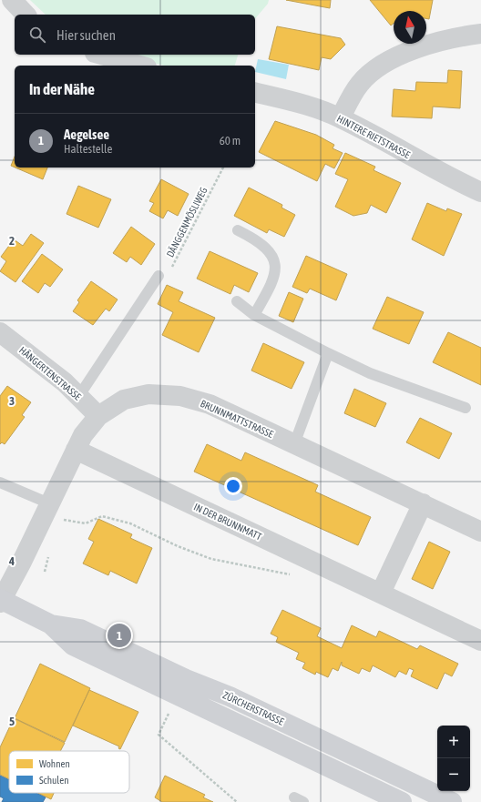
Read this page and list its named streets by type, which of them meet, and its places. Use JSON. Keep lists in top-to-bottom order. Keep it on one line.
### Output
{"streets":{"main road":["ZÜRCHERSTRASSE"],"street":["HINTERE RIETSTRASSE","HÄNGERTENSTRASSE","BRUNNMATTSTRASSE","IN DER BRUNNMATT"],"path":["DÄNGGENMÖSLIWEG"]},"crossings":[["HÄNGERTENSTRASSE","BRUNNMATTSTRASSE"],["BRUNNMATTSTRASSE","IN DER BRUNNMATT"],["BRUNNMATTSTRASSE","ZÜRCHERSTRASSE"]],"legend":["Wohnen","Schulen"],"north":"top","page":{"search":"Hier suchen","heading":"In der Nähe","list":[{"mark":"1","name":"Aegelsee","note":"Haltestelle","value":"60 m"}],"pins":"1","map_buttons":["+","−"]},"grid":{"rows":["2","3","4","5"]}}
